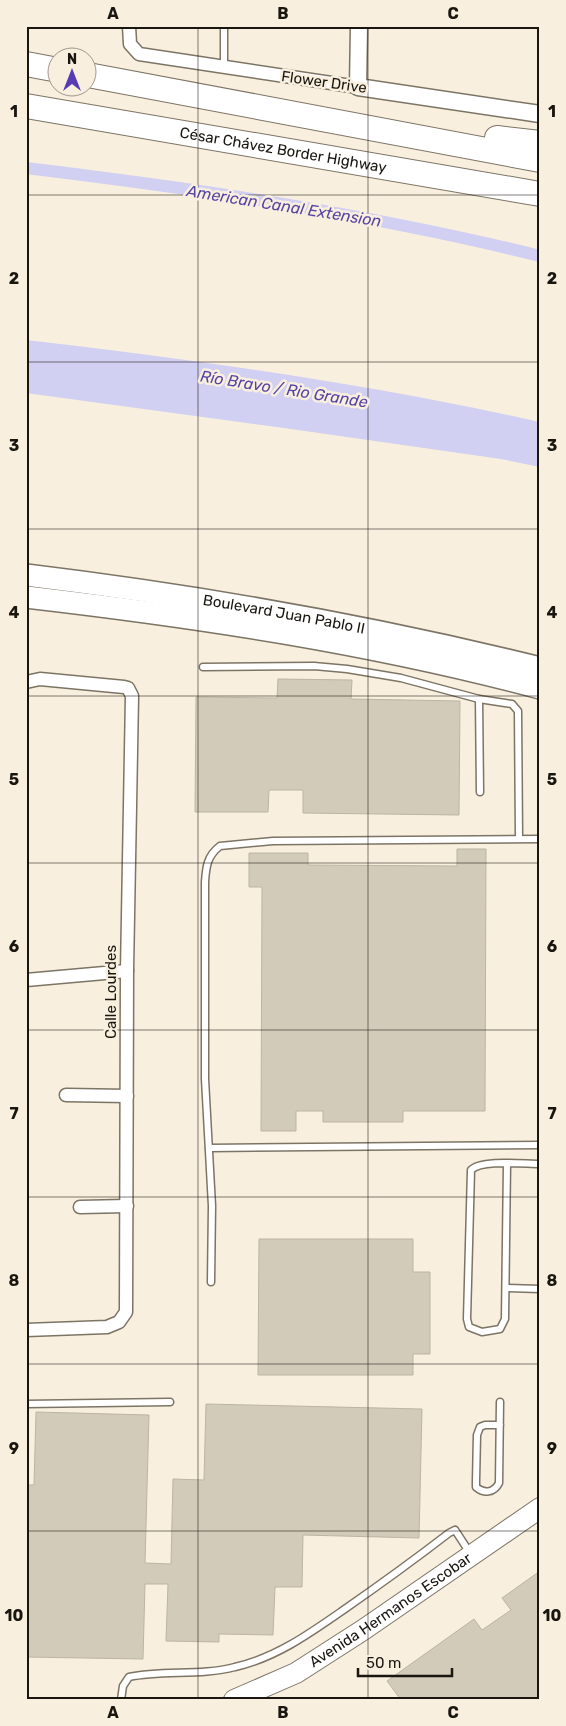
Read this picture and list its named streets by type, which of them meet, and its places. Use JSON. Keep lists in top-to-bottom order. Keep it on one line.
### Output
{"streets":{"highway":["César Chávez Border Highway","Boulevard Juan Pablo II"],"main road":["Avenida Hermanos Escobar"],"street":["Flower Drive","Calle Lourdes"]},"water":["American Canal Extension","Río Bravo / Rio Grande"],"scale_bar":"50 m","north":"top","grid":{"columns":["A","B","C"],"rows":["1","2","3","4","5","6","7","8","9","10"]}}
